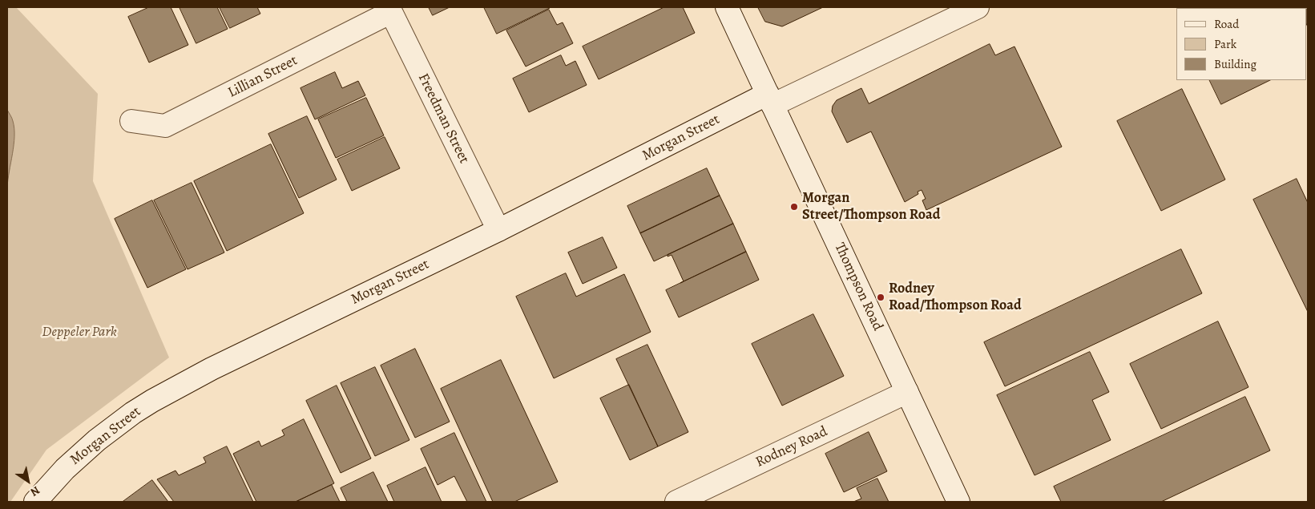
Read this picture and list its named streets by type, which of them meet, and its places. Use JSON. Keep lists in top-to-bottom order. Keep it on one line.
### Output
{"streets":{"main road":["Lillian Street","Freedman Street","Morgan Street","Thompson Road","Rodney Road"]},"crossings":[["Lillian Street","Freedman Street"],["Freedman Street","Morgan Street"],["Morgan Street","Thompson Road"],["Thompson Road","Rodney Road"]],"parks":["Deppeler Park"],"places":["Morgan Street/Thompson Road","Rodney Road/Thompson Road"],"legend":["Road","Park","Building"],"north":"bottom right"}
